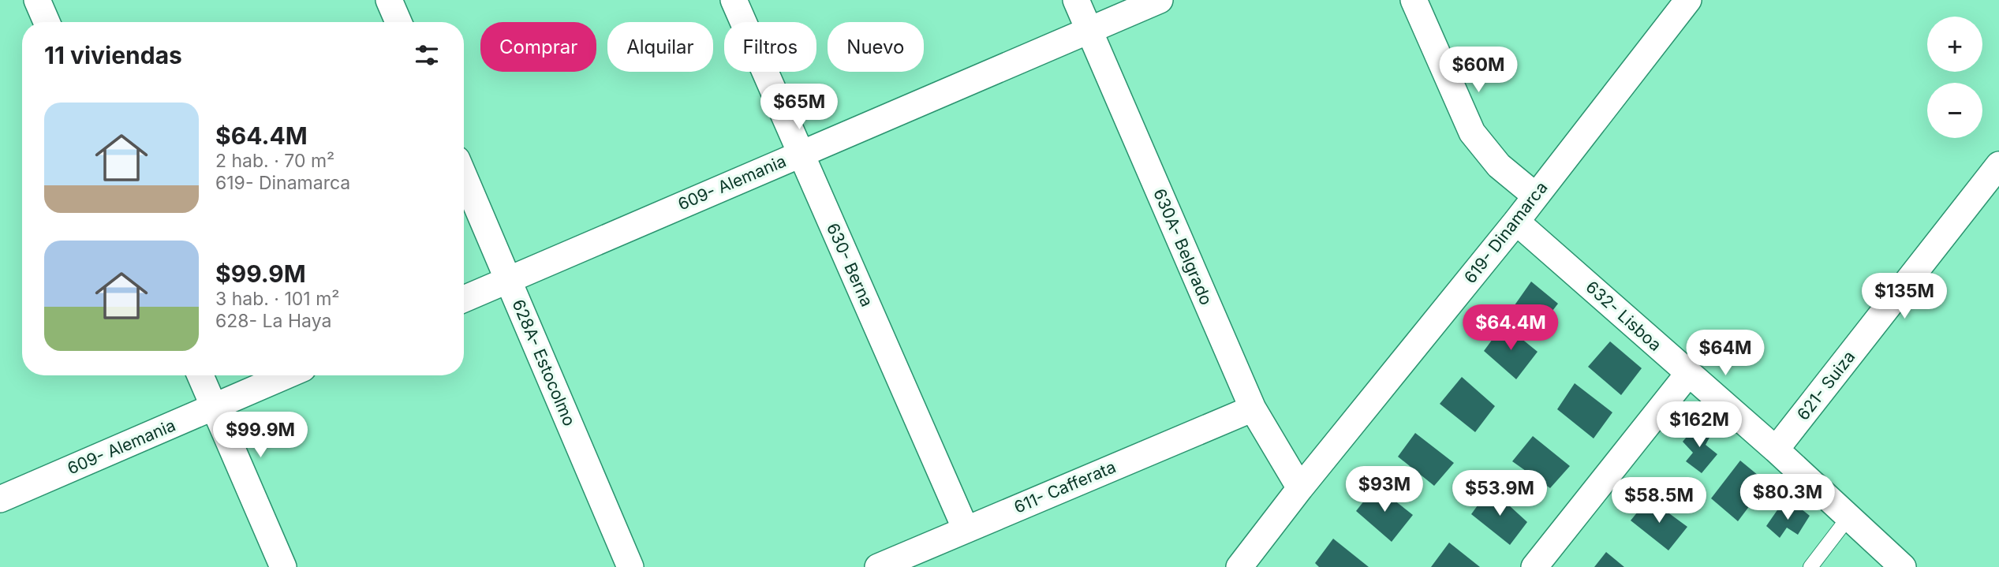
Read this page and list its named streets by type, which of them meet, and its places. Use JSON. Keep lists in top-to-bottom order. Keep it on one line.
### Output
{"streets":{"street":["609- Alemania","619- Dinamarca","630A- Belgrado","630- Berna","632- Lisboa","628A- Estocolmo","621- Suiza","611- Cafferata"]},"crossings":[["609- Alemania","630A- Belgrado"],["609- Alemania","630- Berna"],["609- Alemania","628A- Estocolmo"],["619- Dinamarca","630A- Belgrado"],["619- Dinamarca","632- Lisboa"],["630A- Belgrado","611- Cafferata"],["630- Berna","611- Cafferata"],["632- Lisboa","621- Suiza"]],"page":{"map_buttons":["+","−"],"chip":["Comprar","Alquilar","Filtros","Nuevo"],"heading":"11 viviendas","price":["$60M","$65M","$135M","$64.4M","$64M","$162M","$99.9M","$93M","$53.9M","$80.3M","$58.5M"],"list":[{"name":"$64.4M","note":"2 hab. · 70 m² · 619- Dinamarca"},{"name":"$99.9M","note":"3 hab. · 101 m² · 628- La Haya"}]}}
